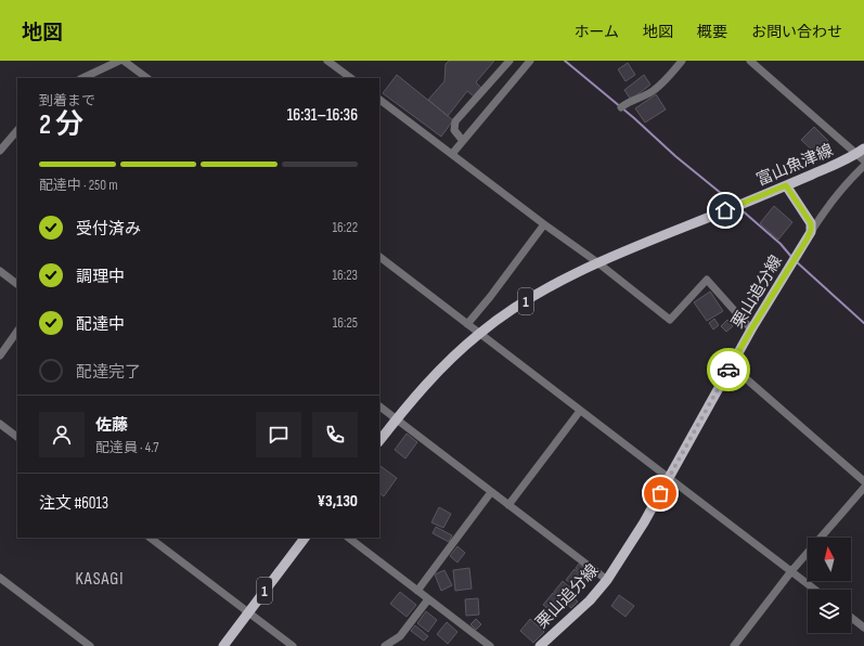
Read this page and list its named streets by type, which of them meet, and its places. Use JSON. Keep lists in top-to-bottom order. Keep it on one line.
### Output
{"streets":{"main road":["富山魚津線","栗山追分線","1"]},"crossings":[["富山魚津線","1"]],"districts":["KASAGI"],"north":"top","page":{"header":"地図","nav":["ホーム","地図","概要","お問い合わせ"],"heading":["2 分","到着まで","16:31–16:36"],"panel":["佐藤","配達員 · 4.7","注文 #6013","¥3,130"],"bar":"配達中 · 250 m","list":[["受付済み","16:22"],["調理中","16:23"],["配達中","16:25"],"配達完了"]}}
